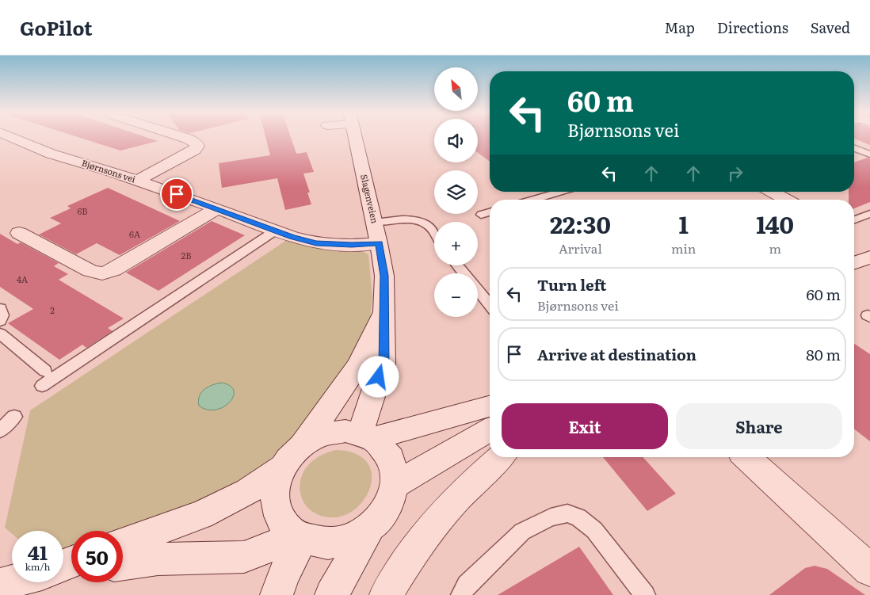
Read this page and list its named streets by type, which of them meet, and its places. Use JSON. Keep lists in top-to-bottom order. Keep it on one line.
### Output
{"streets":{"street":["Bjørnsons vei","Slagenveien"]},"crossings":[["Bjørnsons vei","Slagenveien"]],"house_numbers":["6B","6A","2B","4A","2"],"north":"top left","page":{"header":"GoPilot","nav":["Map","Directions","Saved"],"map_buttons":["+","−"],"turn":["60 m","Bjørnsons vei"],"eta":["22:30","Arrival","1","min","140","m"],"list":[{"name":"Turn left","note":"Bjørnsons vei","value":"60 m"},{"name":"Arrive at destination","value":"80 m"}],"buttons":["Exit","Share"],"speed":"41 km/h","limit":"50"}}
